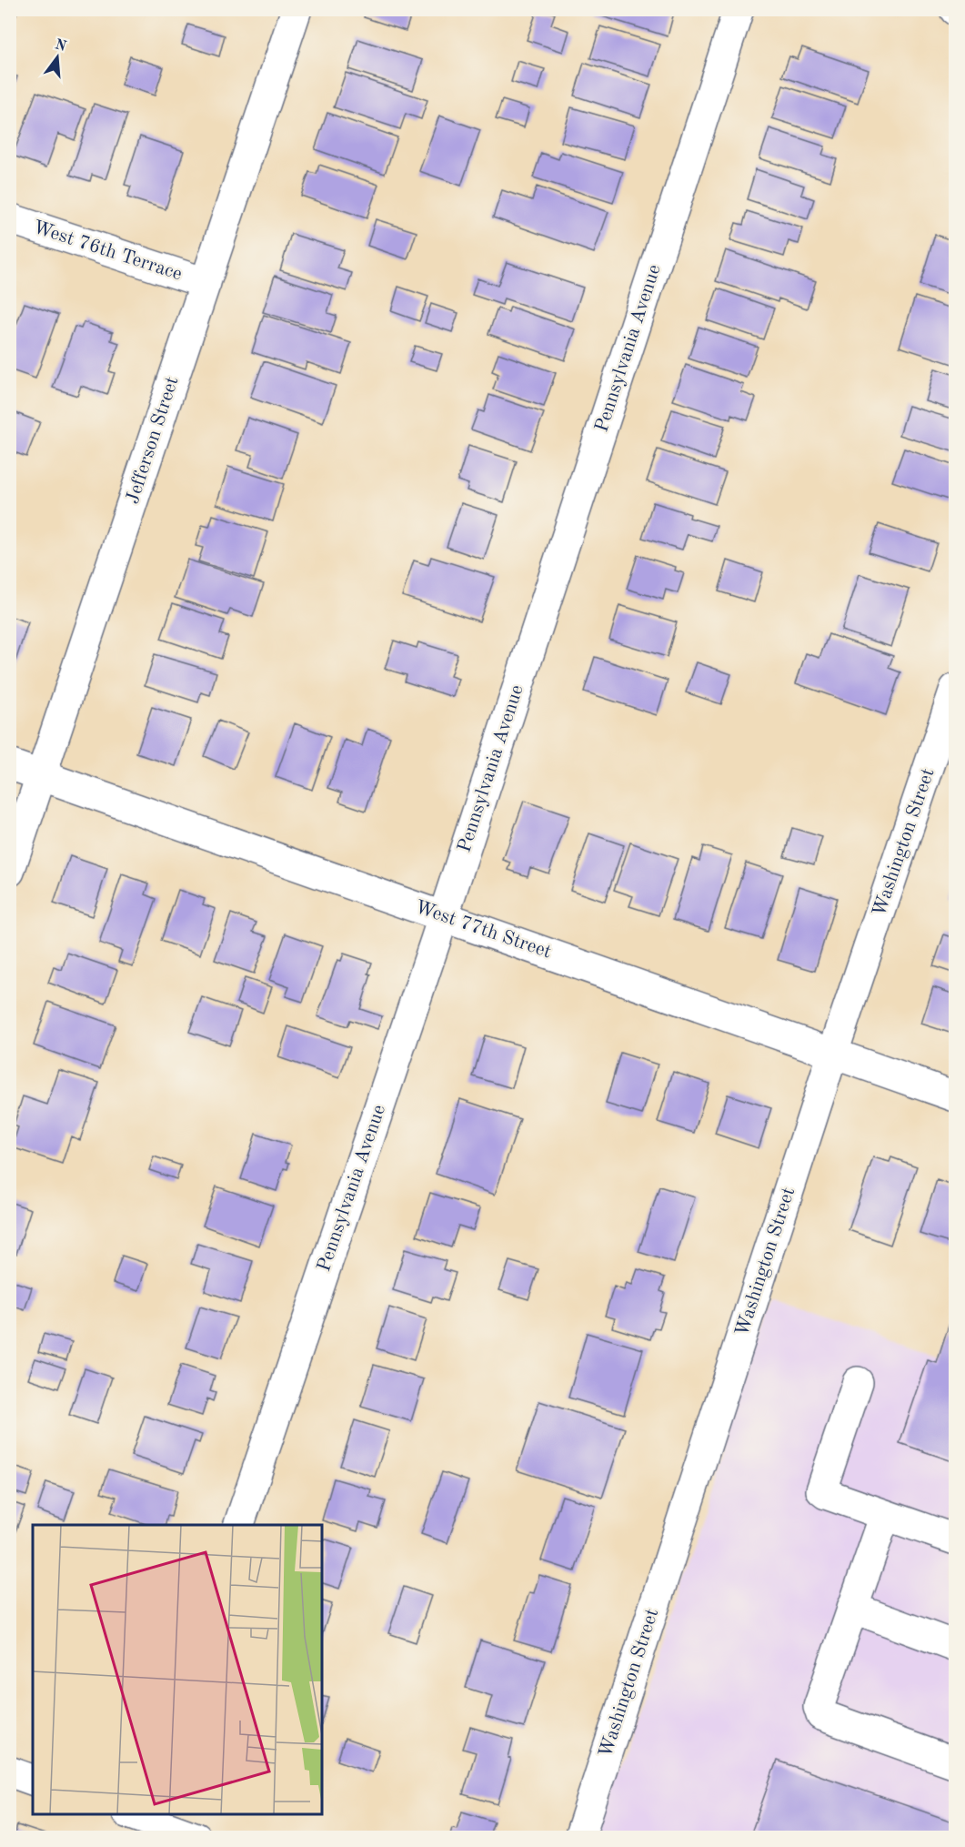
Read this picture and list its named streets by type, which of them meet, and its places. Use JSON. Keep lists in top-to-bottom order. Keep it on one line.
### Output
{"streets":{"street":["West 76th Terrace","Pennsylvania Avenue","Jefferson Street","Washington Street","West 77th Street"]},"crossings":[["West 76th Terrace","Jefferson Street"],["Pennsylvania Avenue","West 77th Street"],["Jefferson Street","West 77th Street"],["Washington Street","West 77th Street"]],"north":"top"}
